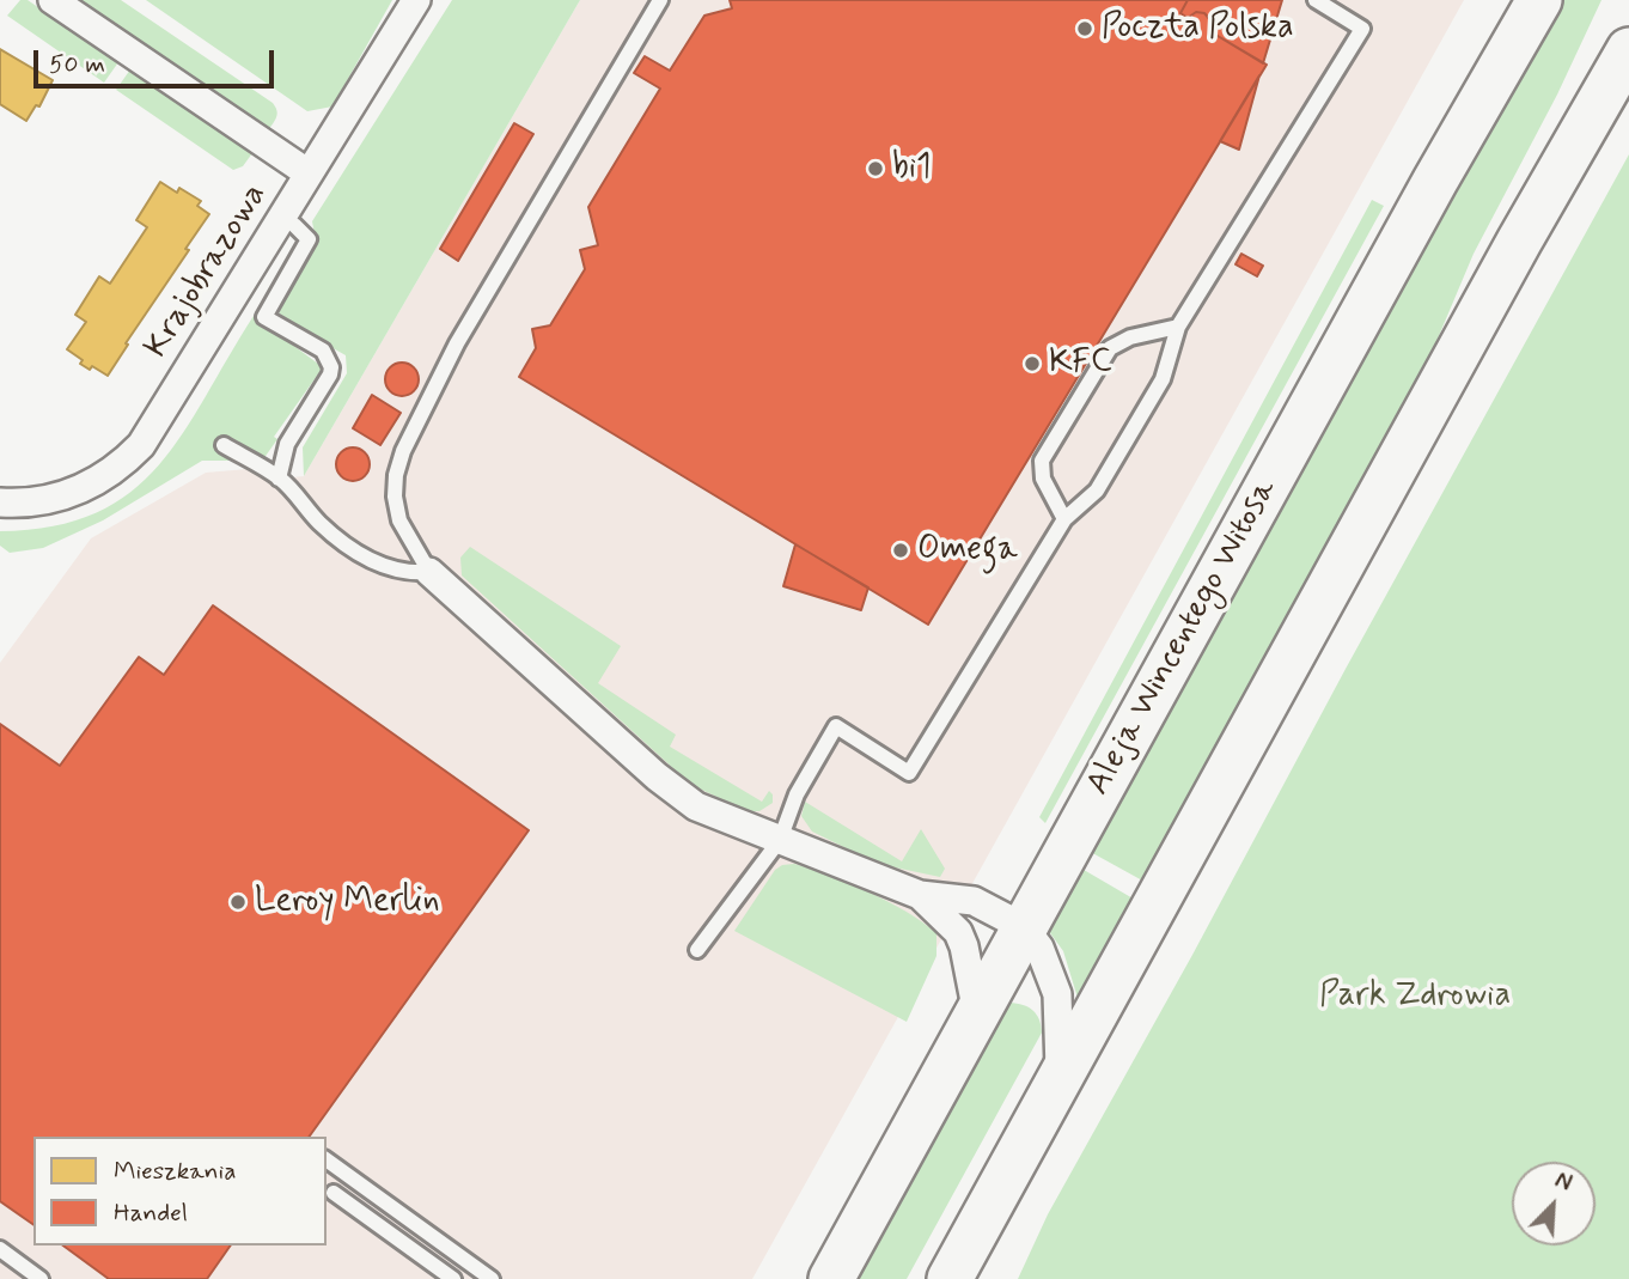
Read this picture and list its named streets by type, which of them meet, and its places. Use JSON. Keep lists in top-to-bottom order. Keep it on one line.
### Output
{"streets":{"main road":["Aleja Wincentego Witosa"],"street":["Krajobrazowa"]},"parks":["Park Zdrowia"],"places":["Poczta Polska","bi1","KFC","Omega","Leroy Merlin"],"legend":["Mieszkania","Handel"],"scale_bar":"50 m","north":"top right"}
